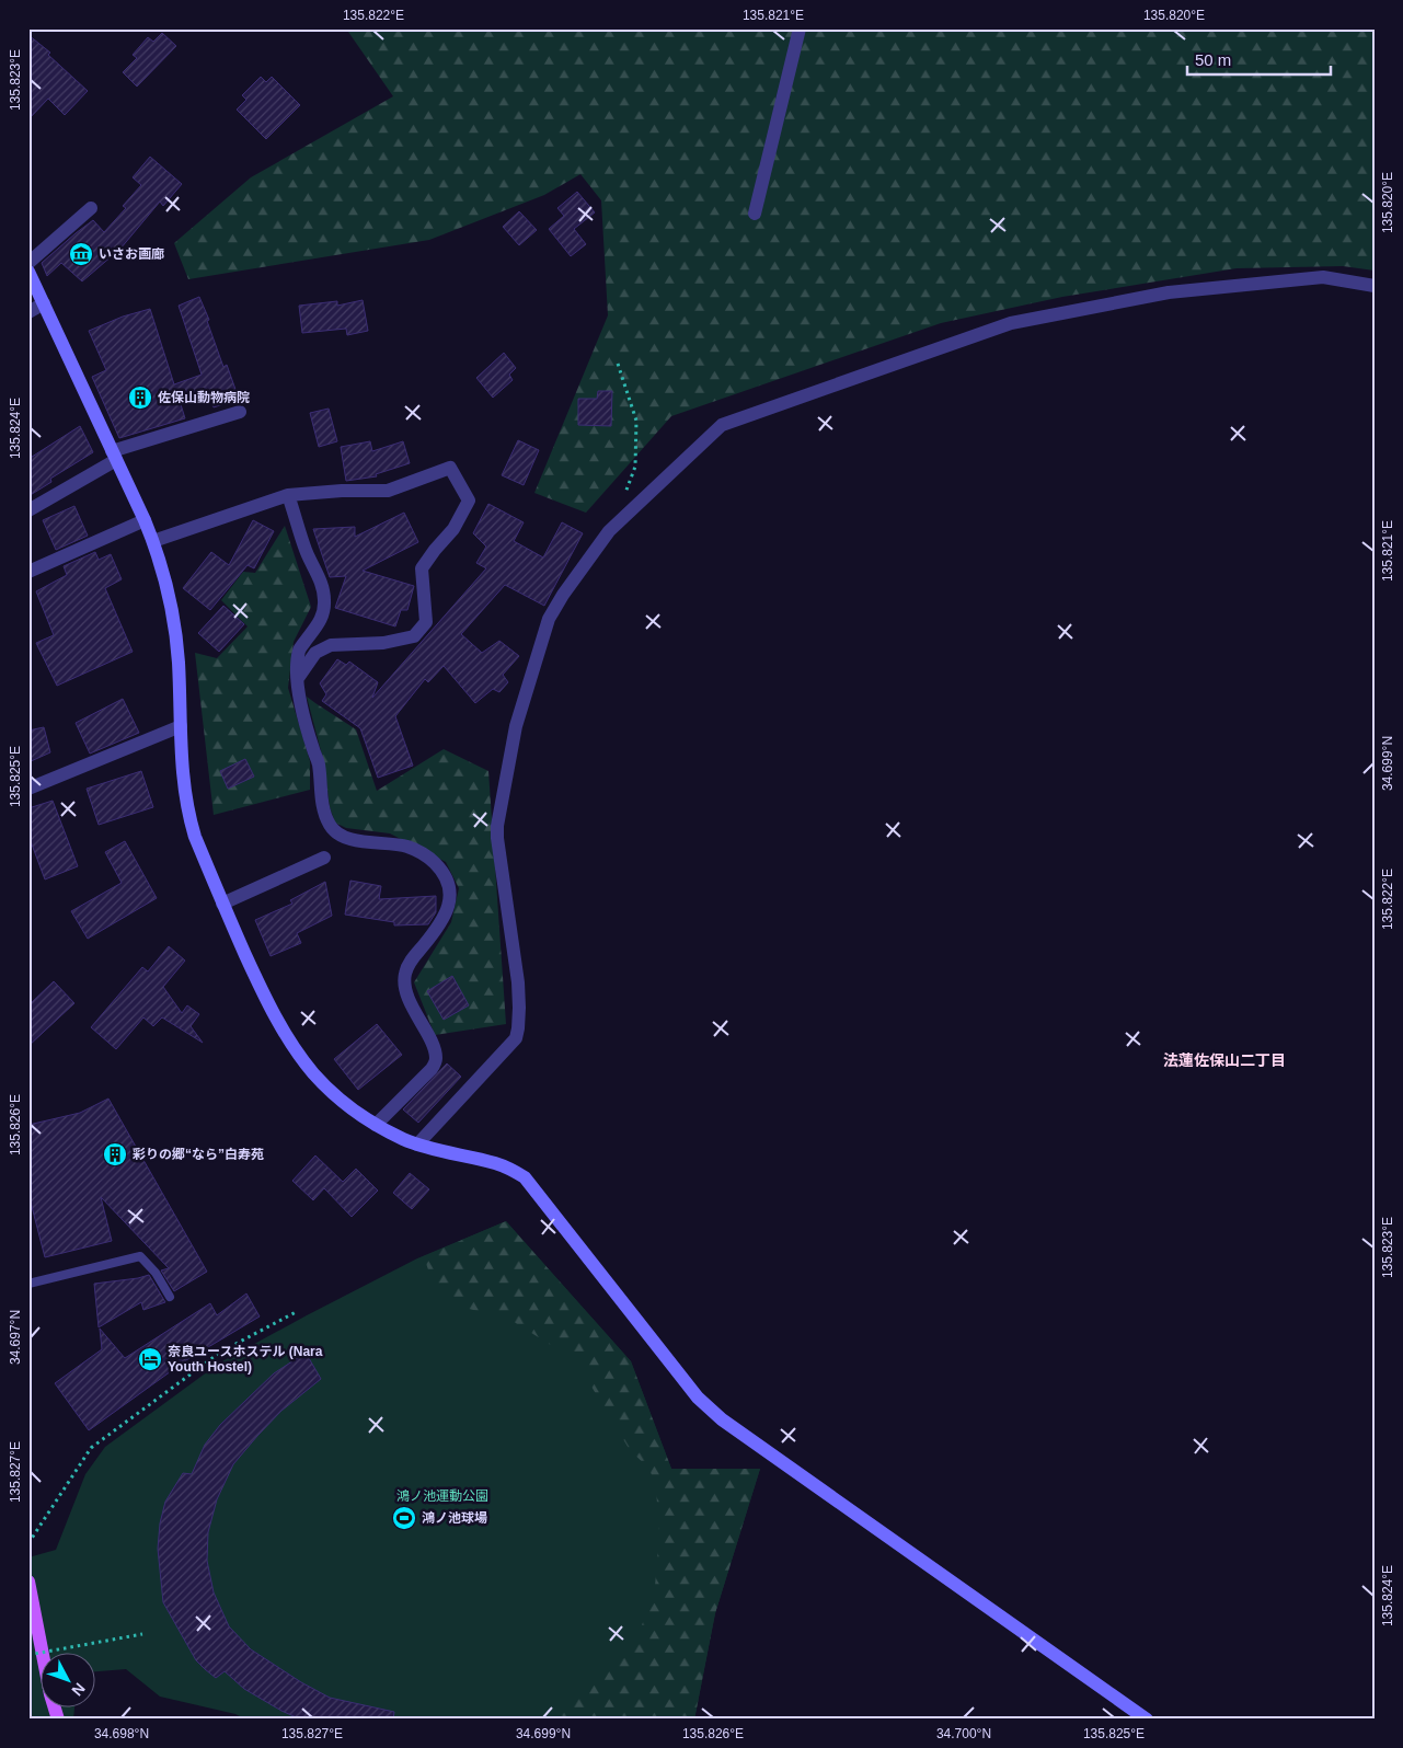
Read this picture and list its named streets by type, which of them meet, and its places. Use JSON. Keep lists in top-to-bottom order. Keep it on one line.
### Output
{"districts":["法蓮佐保山二丁目"],"parks":["鴻ノ池運動公園"],"places":{"museum":["いさお画廊"],"building":["佐保山動物病院","彩りの郷“なら”白寿苑"],"hotel":["奈良ユースホステル (Nara Youth Hostel)"],"sports":["鴻ノ池球場"]},"scale_bar":"50 m","north":"bottom right","coordinates":["135.822°E","135.821°E","135.820°E","135.823°E","135.824°E","34.699°N","135.825°E","135.826°E","34.697°N","135.827°E","34.698°N","34.700°N"]}
